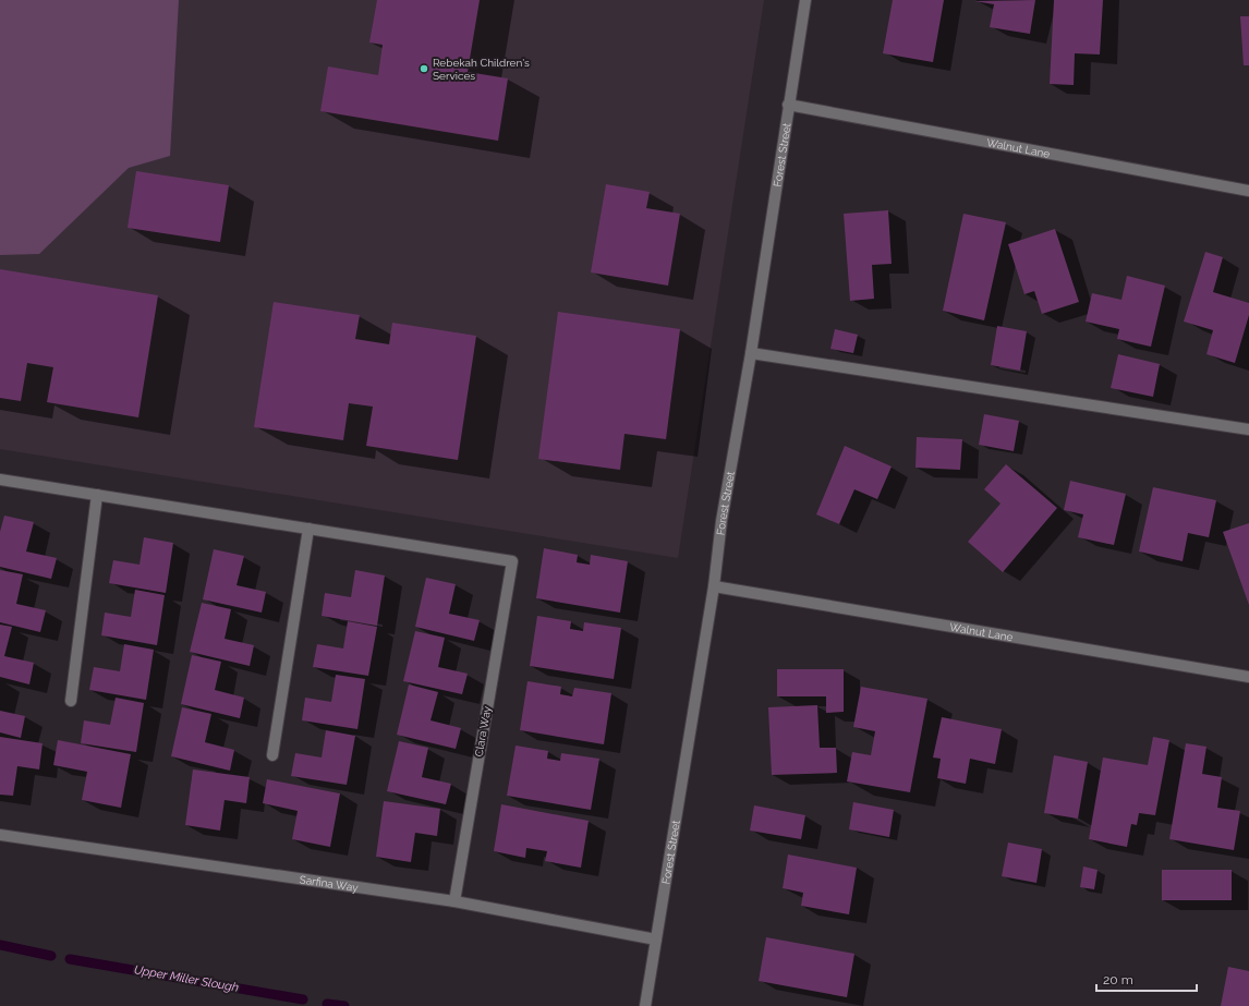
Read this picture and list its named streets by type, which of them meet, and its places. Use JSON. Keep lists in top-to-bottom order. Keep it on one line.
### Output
{"streets":{"street":["Walnut Lane","Forest Street","Clara Way","Sarfina Way"]},"crossings":[["Walnut Lane","Forest Street"],["Forest Street","Sarfina Way"],["Clara Way","Sarfina Way"]],"water":["Upper Miller Slough"],"places":["Rebekah Children's Services"],"scale_bar":"20 m"}
